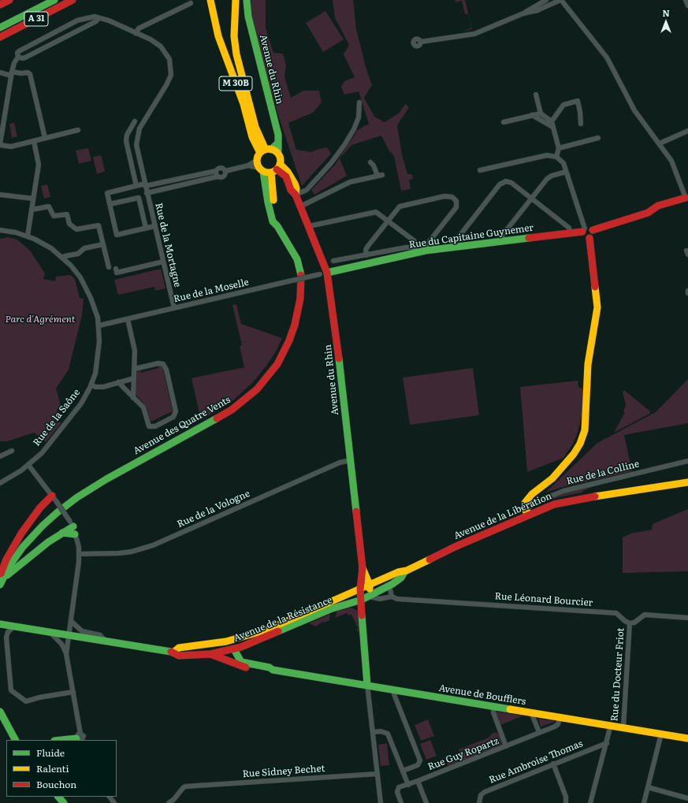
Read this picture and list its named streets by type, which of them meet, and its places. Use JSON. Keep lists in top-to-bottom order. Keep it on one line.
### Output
{"streets":{"main road":["A 31","Avenue du Rhin","M 30B","Rue du Capitaine Guynemer","Avenue des Quatre Vents","Avenue de la Libération","Avenue de la Résistance","Avenue de Boufflers"],"street":["Rue de la Mortagne","Rue de la Moselle","Rue de la Saône","Rue de la Colline","Rue de la Vologne","Rue Léonard Bourcier","Rue du Docteur Friot","Rue Guy Ropartz","Rue Ambroise Thomas","Rue Sidney Bechet"]},"crossings":[["Avenue du Rhin","M 30B"],["Avenue du Rhin","Rue du Capitaine Guynemer"],["Avenue du Rhin","Rue de la Moselle"],["Avenue du Rhin","Avenue des Quatre Vents"],["Avenue du Rhin","Rue de la Vologne"],["Avenue du Rhin","Avenue de la Libération"],["Avenue du Rhin","Avenue de la Résistance"],["Rue du Capitaine Guynemer","Rue de la Moselle"],["Rue de la Mortagne","Rue de la Moselle"],["Rue de la Moselle","Rue de la Saône"],["Rue de la Colline","Avenue de la Libération"],["Avenue de la Libération","Rue Léonard Bourcier"],["Avenue de la Libération","Avenue de la Résistance"],["Rue Léonard Bourcier","Rue du Docteur Friot"],["Avenue de la Résistance","Avenue de Boufflers"],["Rue du Docteur Friot","Avenue de Boufflers"],["Avenue de Boufflers","Rue Guy Ropartz"]],"parks":["Parc d'Agrément"],"legend":["Fluide","Ralenti","Bouchon"],"north":"top"}
